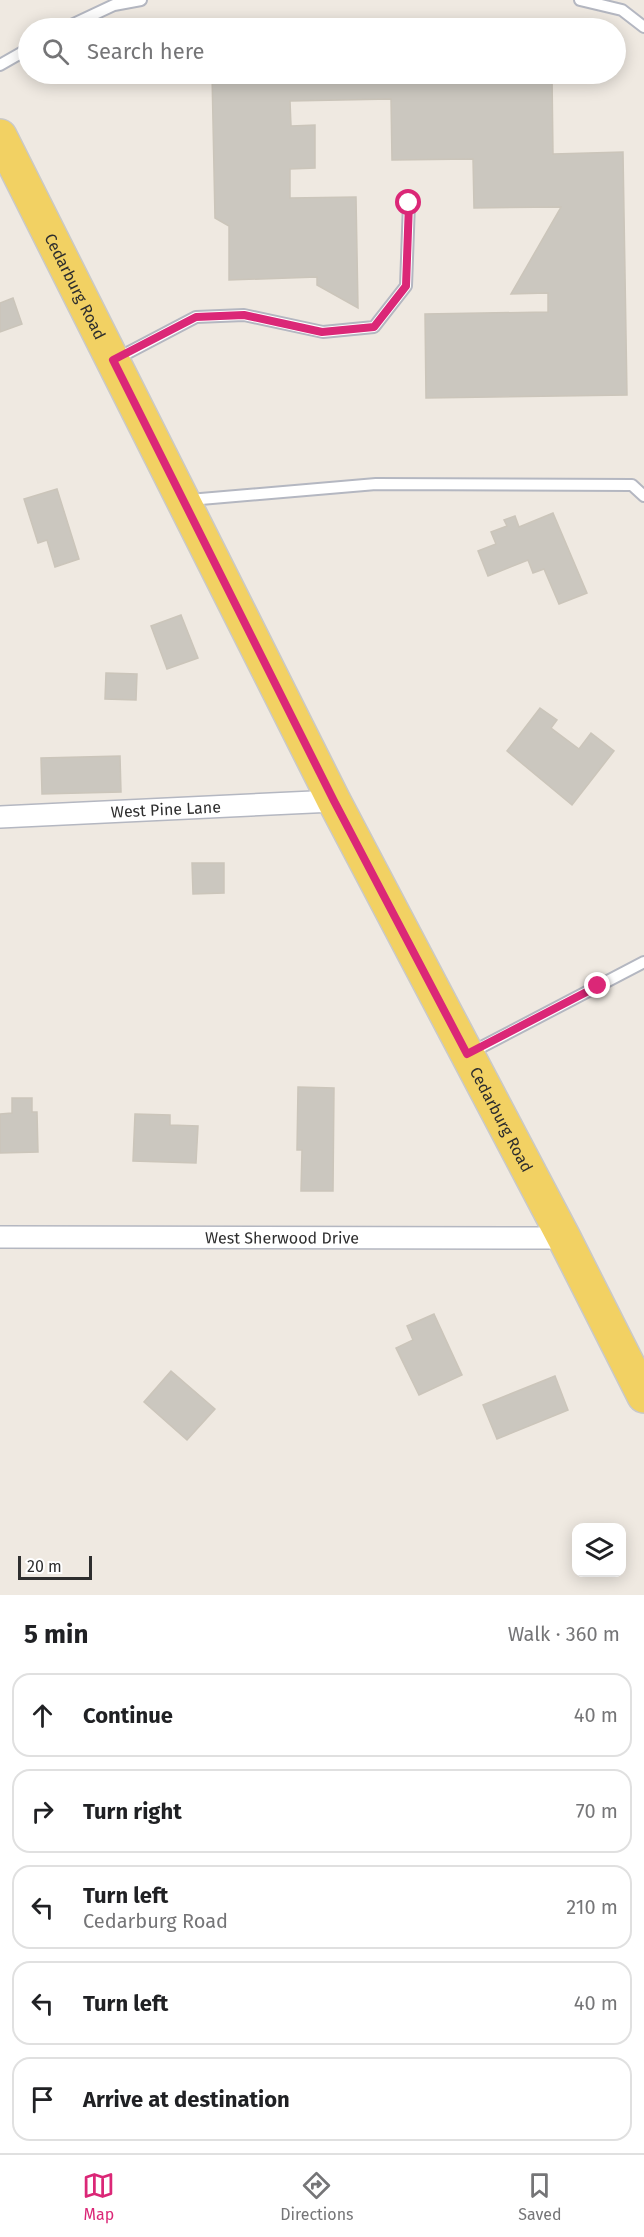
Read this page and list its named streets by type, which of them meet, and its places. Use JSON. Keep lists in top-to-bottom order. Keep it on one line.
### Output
{"streets":{"main road":["Cedarburg Road"],"street":["West Pine Lane","West Sherwood Drive"]},"crossings":[["Cedarburg Road","West Pine Lane"],["Cedarburg Road","West Sherwood Drive"]],"scale_bar":"20 m","page":{"search":"Search here","scale":"20 m","heading":["5 min","Walk · 360 m"],"list":[["Continue","40 m"],["Turn right","70 m"],["Turn left","Cedarburg Road","210 m"],["Turn left","40 m"],"Arrive at destination"],"nav":["Map","Directions","Saved"]}}
